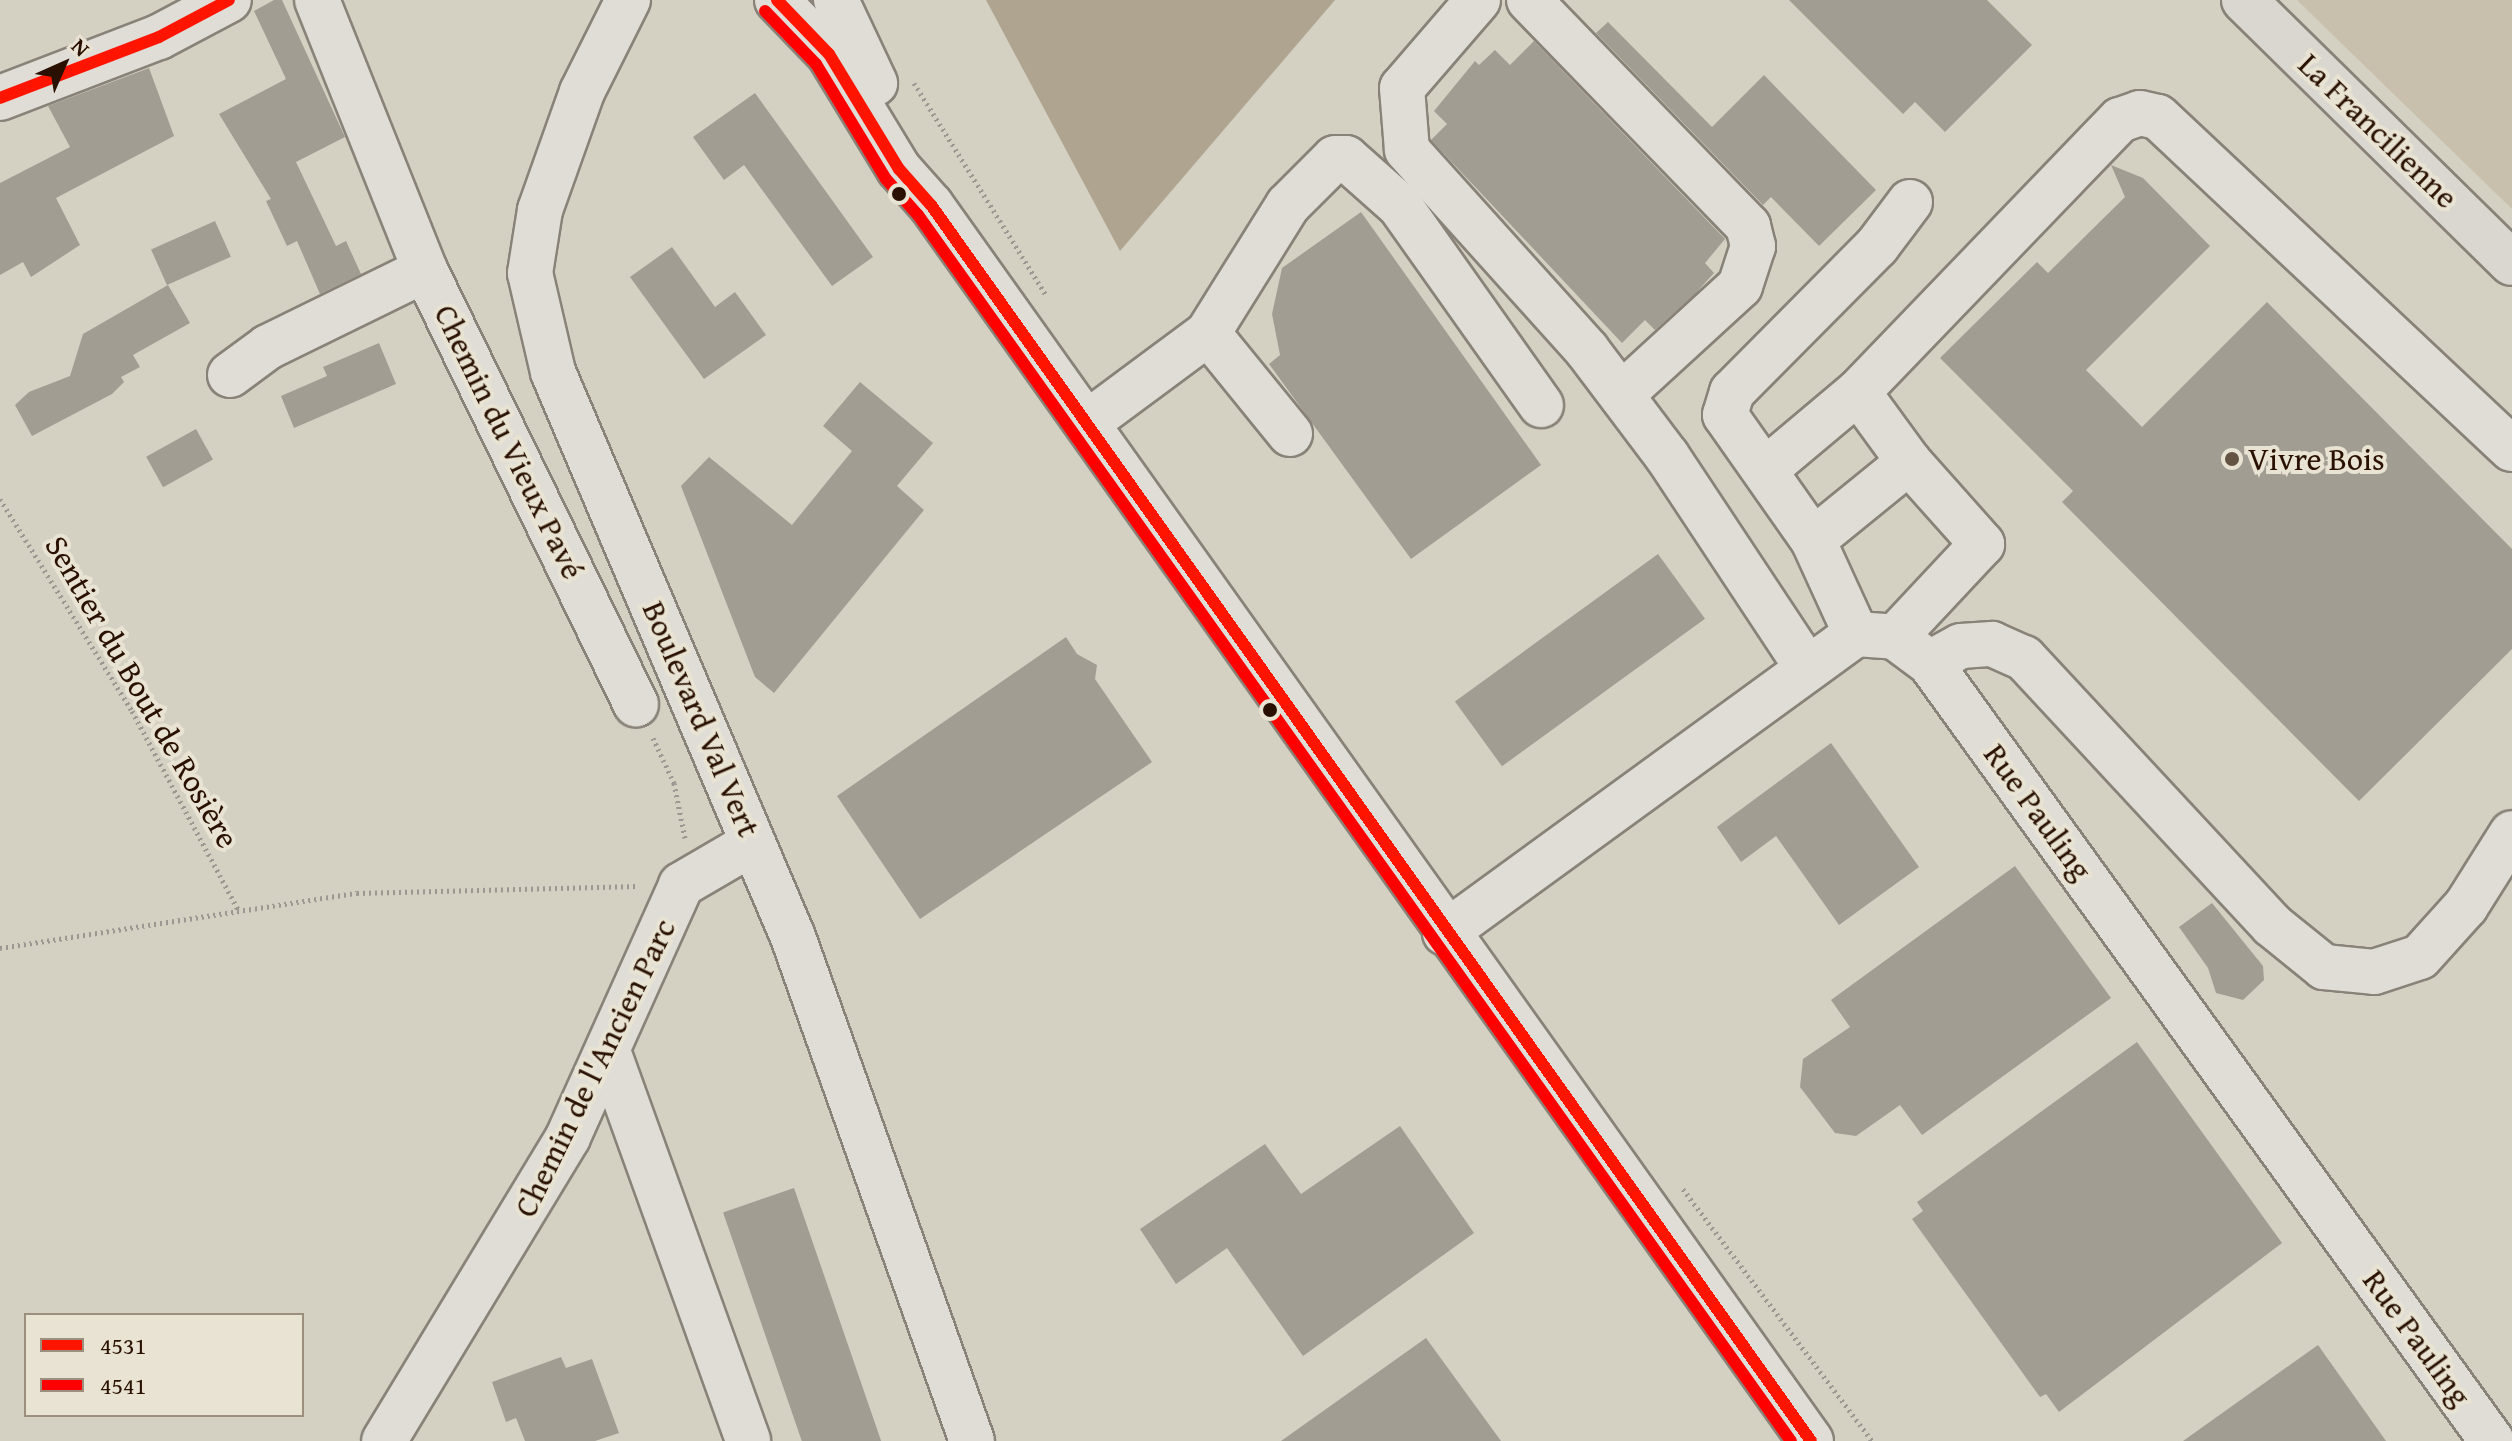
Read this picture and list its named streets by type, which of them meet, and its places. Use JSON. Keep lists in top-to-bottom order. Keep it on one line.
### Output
{"streets":{"highway":["La Francilienne"],"street":["Chemin du Vieux Pavé","Boulevard Val Vert","Rue Pauling","Chemin de l'Ancien Parc"],"path":["Sentier du Bout de Rosière"]},"crossings":[["Boulevard Val Vert","Chemin de l'Ancien Parc"]],"places":["Vivre Bois"],"lines":["transit line 4531","transit line 4541"],"legend":["4531","4541"],"north":"top right"}
